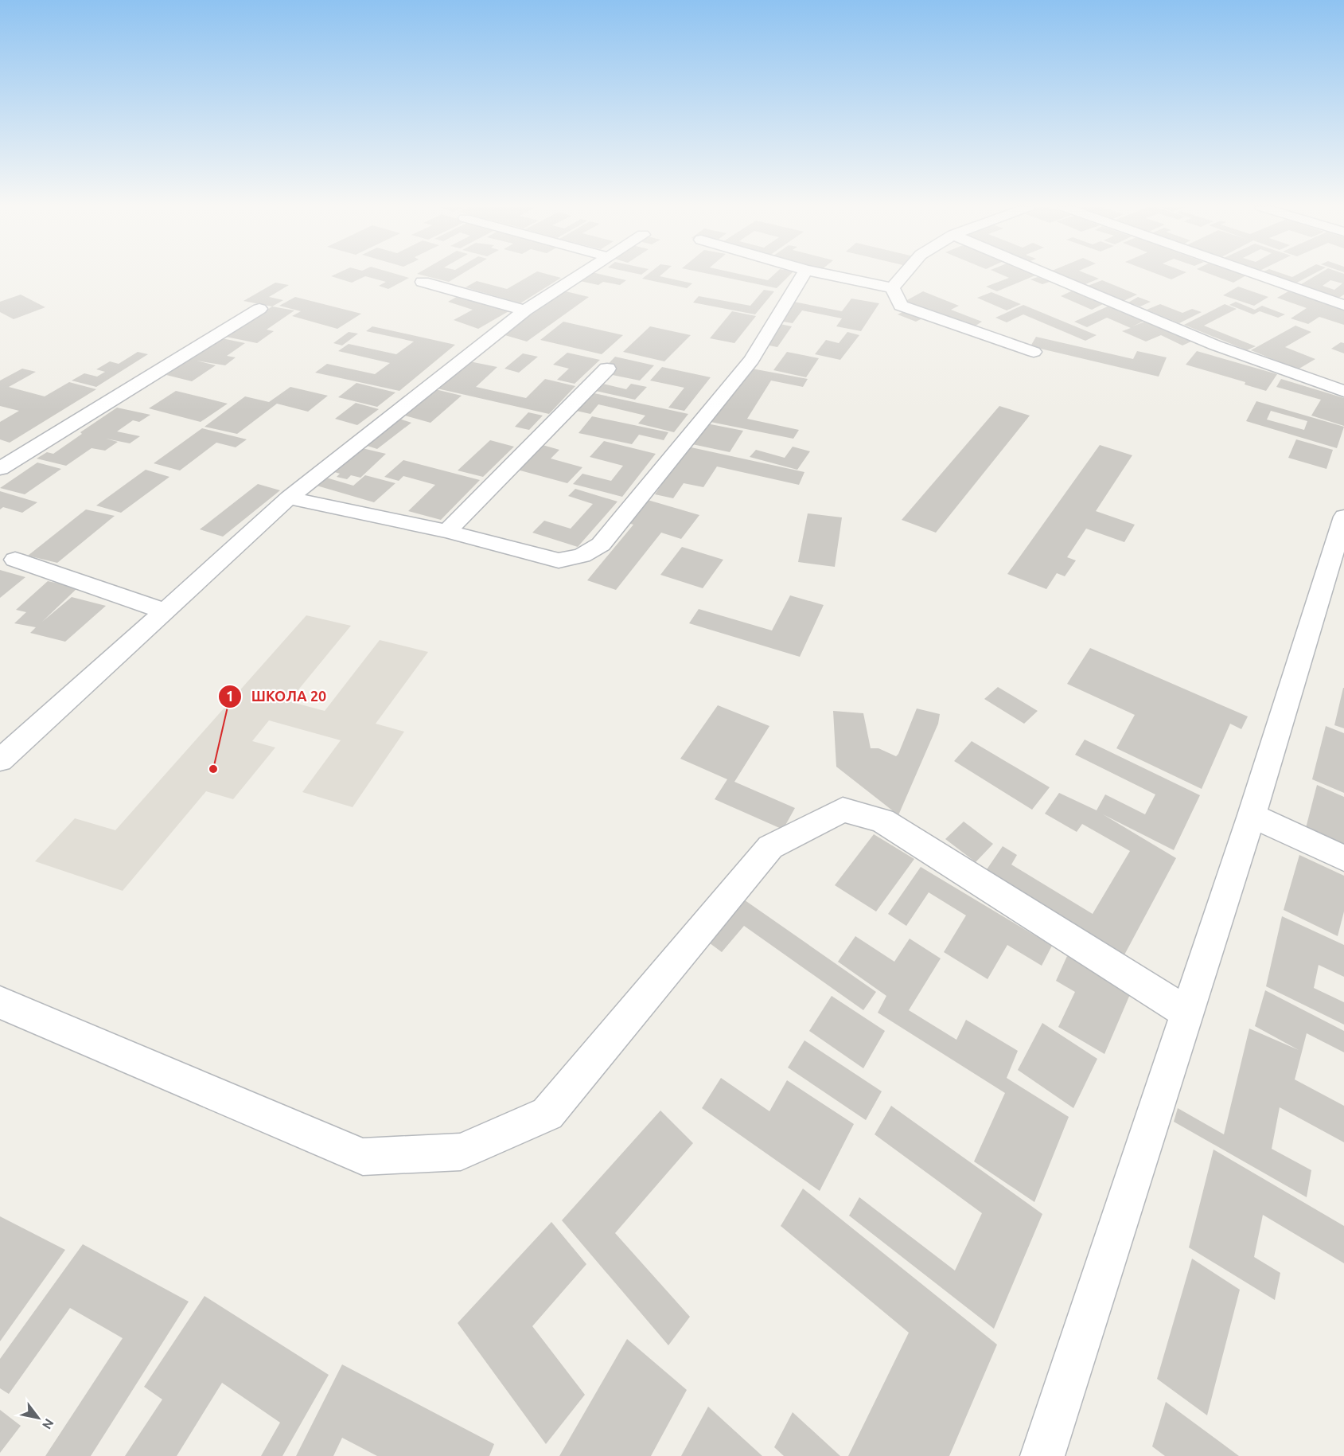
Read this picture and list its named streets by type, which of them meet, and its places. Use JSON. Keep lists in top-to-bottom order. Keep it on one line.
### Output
{"places":["ШКОЛА 20"],"north":"bottom right"}
